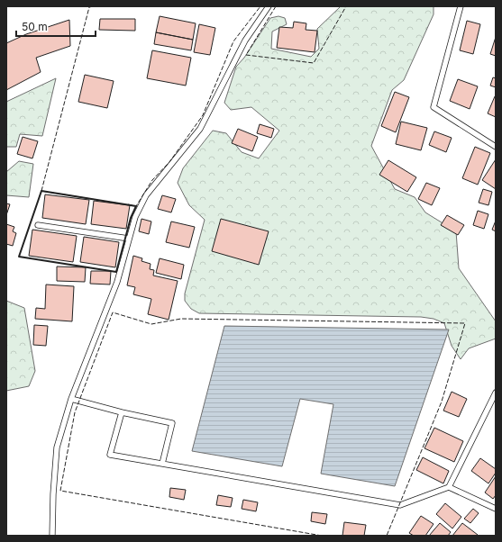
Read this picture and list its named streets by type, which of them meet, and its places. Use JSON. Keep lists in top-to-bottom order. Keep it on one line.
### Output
{"scale_bar":"50 m"}
